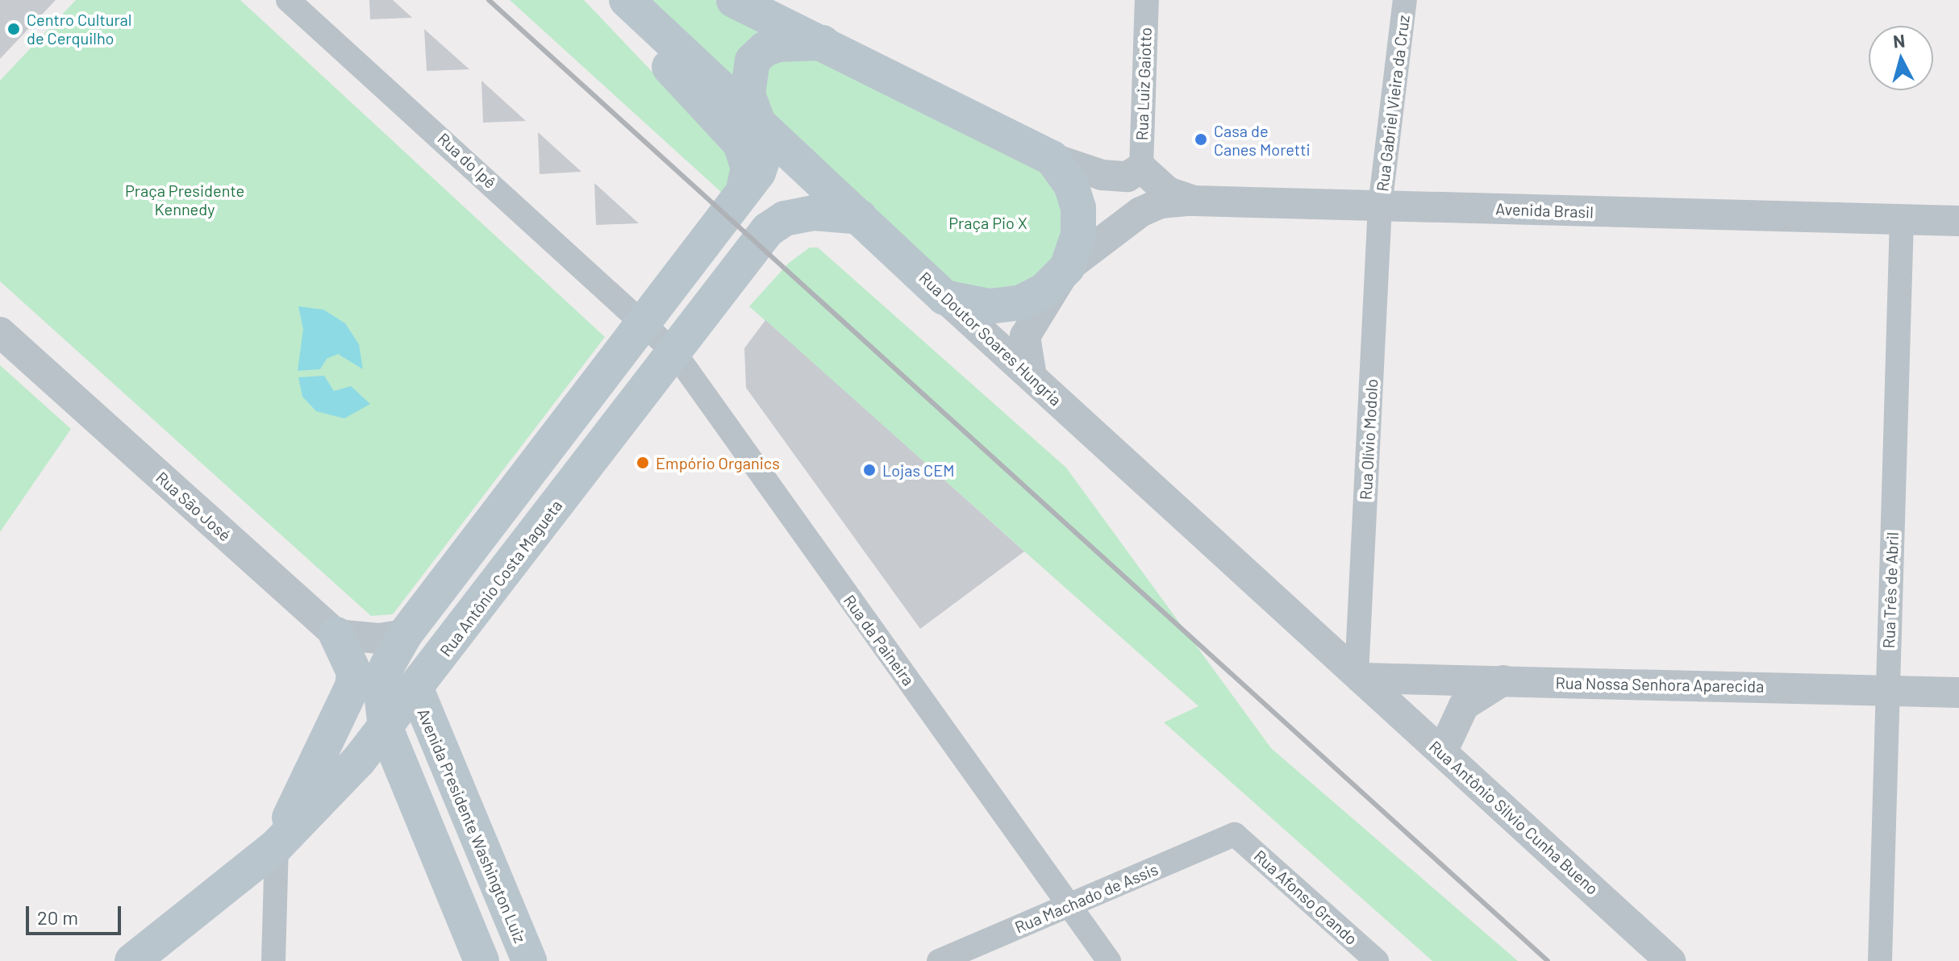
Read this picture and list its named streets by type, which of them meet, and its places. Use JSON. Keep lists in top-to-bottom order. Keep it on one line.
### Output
{"streets":{"main road":["Rua Doutor Soares Hungria","Rua Antônio Costa Magueta","Avenida Presidente Washington Luiz"],"street":["Rua Luiz Gaiotto","Rua Gabriel Vieira da Cruz","Rua do Ipê","Avenida Brasil","Rua Olívio Modolo","Rua São José","Rua Três de Abril","Rua da Paineira","Rua Nossa Senhora Aparecida","Rua Antônio Silvio Cunha Bueno","Rua Afonso Grando","Rua Machado de Assis"]},"crossings":[["Rua Luiz Gaiotto","Avenida Brasil"],["Rua Gabriel Vieira da Cruz","Avenida Brasil"],["Rua Gabriel Vieira da Cruz","Rua Olívio Modolo"],["Rua do Ipê","Rua da Paineira"],["Avenida Brasil","Rua Olívio Modolo"],["Avenida Brasil","Rua Três de Abril"],["Rua Doutor Soares Hungria","Rua Olívio Modolo"],["Rua Doutor Soares Hungria","Rua Antônio Costa Magueta"],["Rua Doutor Soares Hungria","Rua Nossa Senhora Aparecida"],["Rua Doutor Soares Hungria","Rua Antônio Silvio Cunha Bueno"],["Rua Olívio Modolo","Rua Nossa Senhora Aparecida"],["Rua Olívio Modolo","Rua Antônio Silvio Cunha Bueno"],["Rua Antônio Costa Magueta","Rua da Paineira"],["Rua Antônio Costa Magueta","Avenida Presidente Washington Luiz"],["Rua Três de Abril","Rua Nossa Senhora Aparecida"],["Rua da Paineira","Rua Machado de Assis"],["Rua Nossa Senhora Aparecida","Rua Antônio Silvio Cunha Bueno"],["Rua Afonso Grando","Rua Machado de Assis"]],"parks":["Praça Presidente Kennedy","Praça Pio X"],"places":["Centro Cultural de Cerquilho","Casa de Canes Moretti","Empório Organics","Lojas CEM"],"scale_bar":"20 m","north":"top"}
